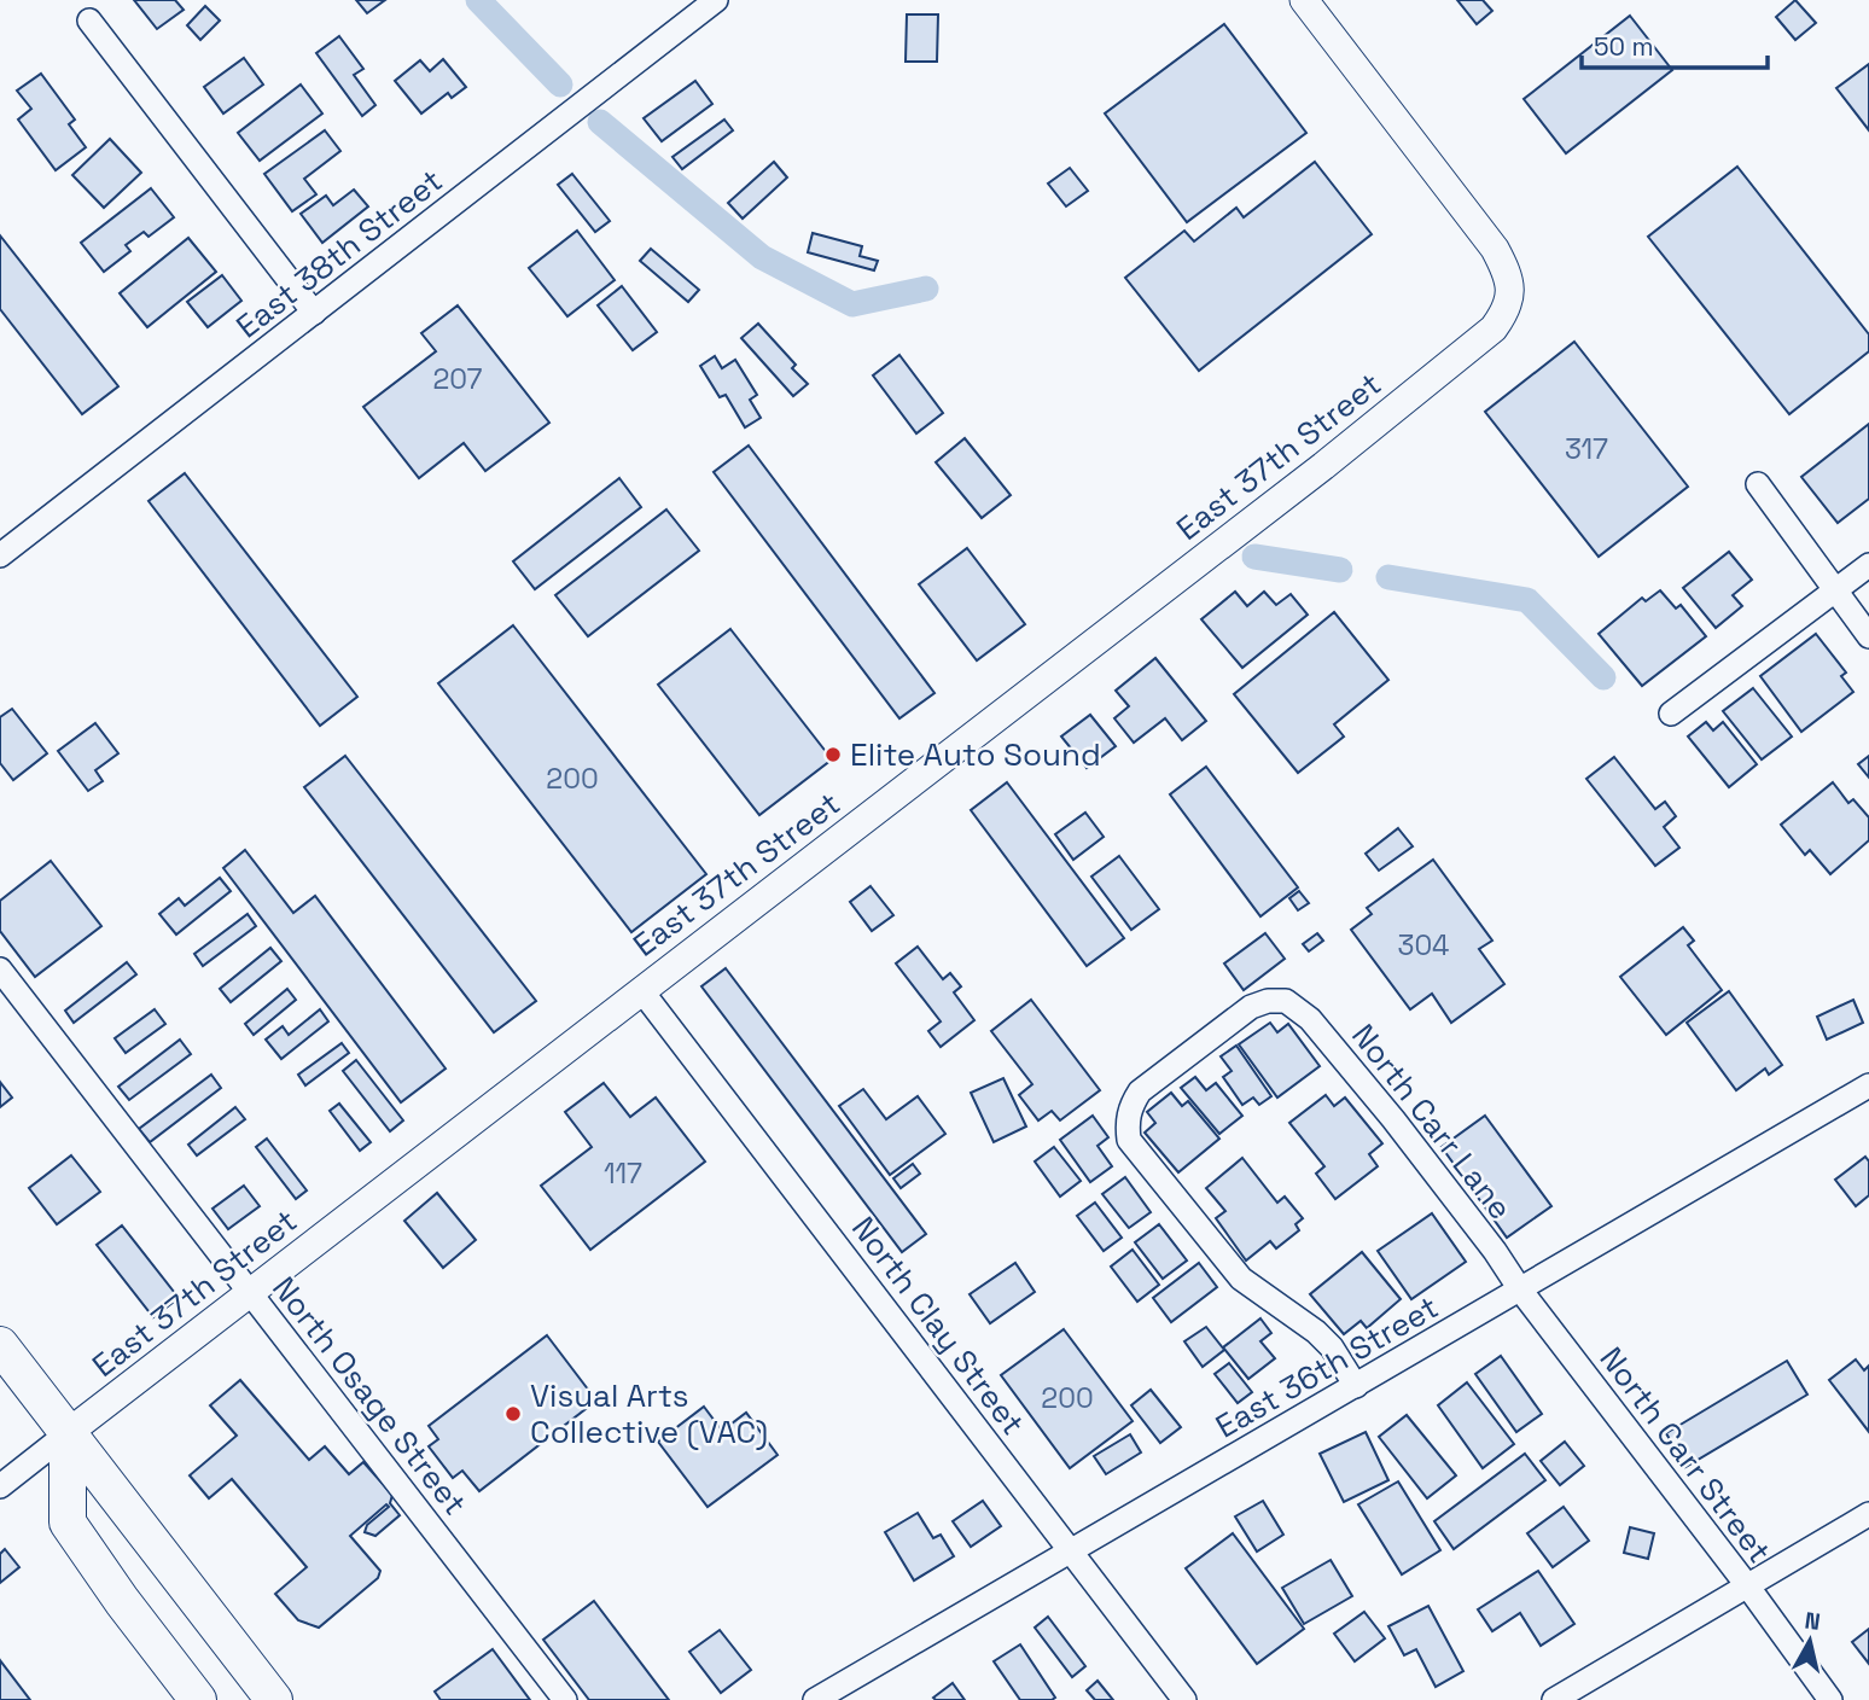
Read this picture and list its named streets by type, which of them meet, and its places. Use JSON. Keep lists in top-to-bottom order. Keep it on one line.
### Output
{"streets":{"street":["East 38th Street","East 37th Street","North Carr Lane","North Clay Street","East 36th Street","North Osage Street","North Carr Street"]},"crossings":[["East 37th Street","North Clay Street"],["East 37th Street","North Osage Street"],["North Carr Lane","East 36th Street"],["North Carr Lane","North Carr Street"],["North Clay Street","East 36th Street"],["East 36th Street","North Carr Street"]],"places":["Elite Auto Sound","Visual Arts Collective (VAC)"],"house_numbers":["207","317","200","304","117","200"],"scale_bar":"50 m","north":"top"}
